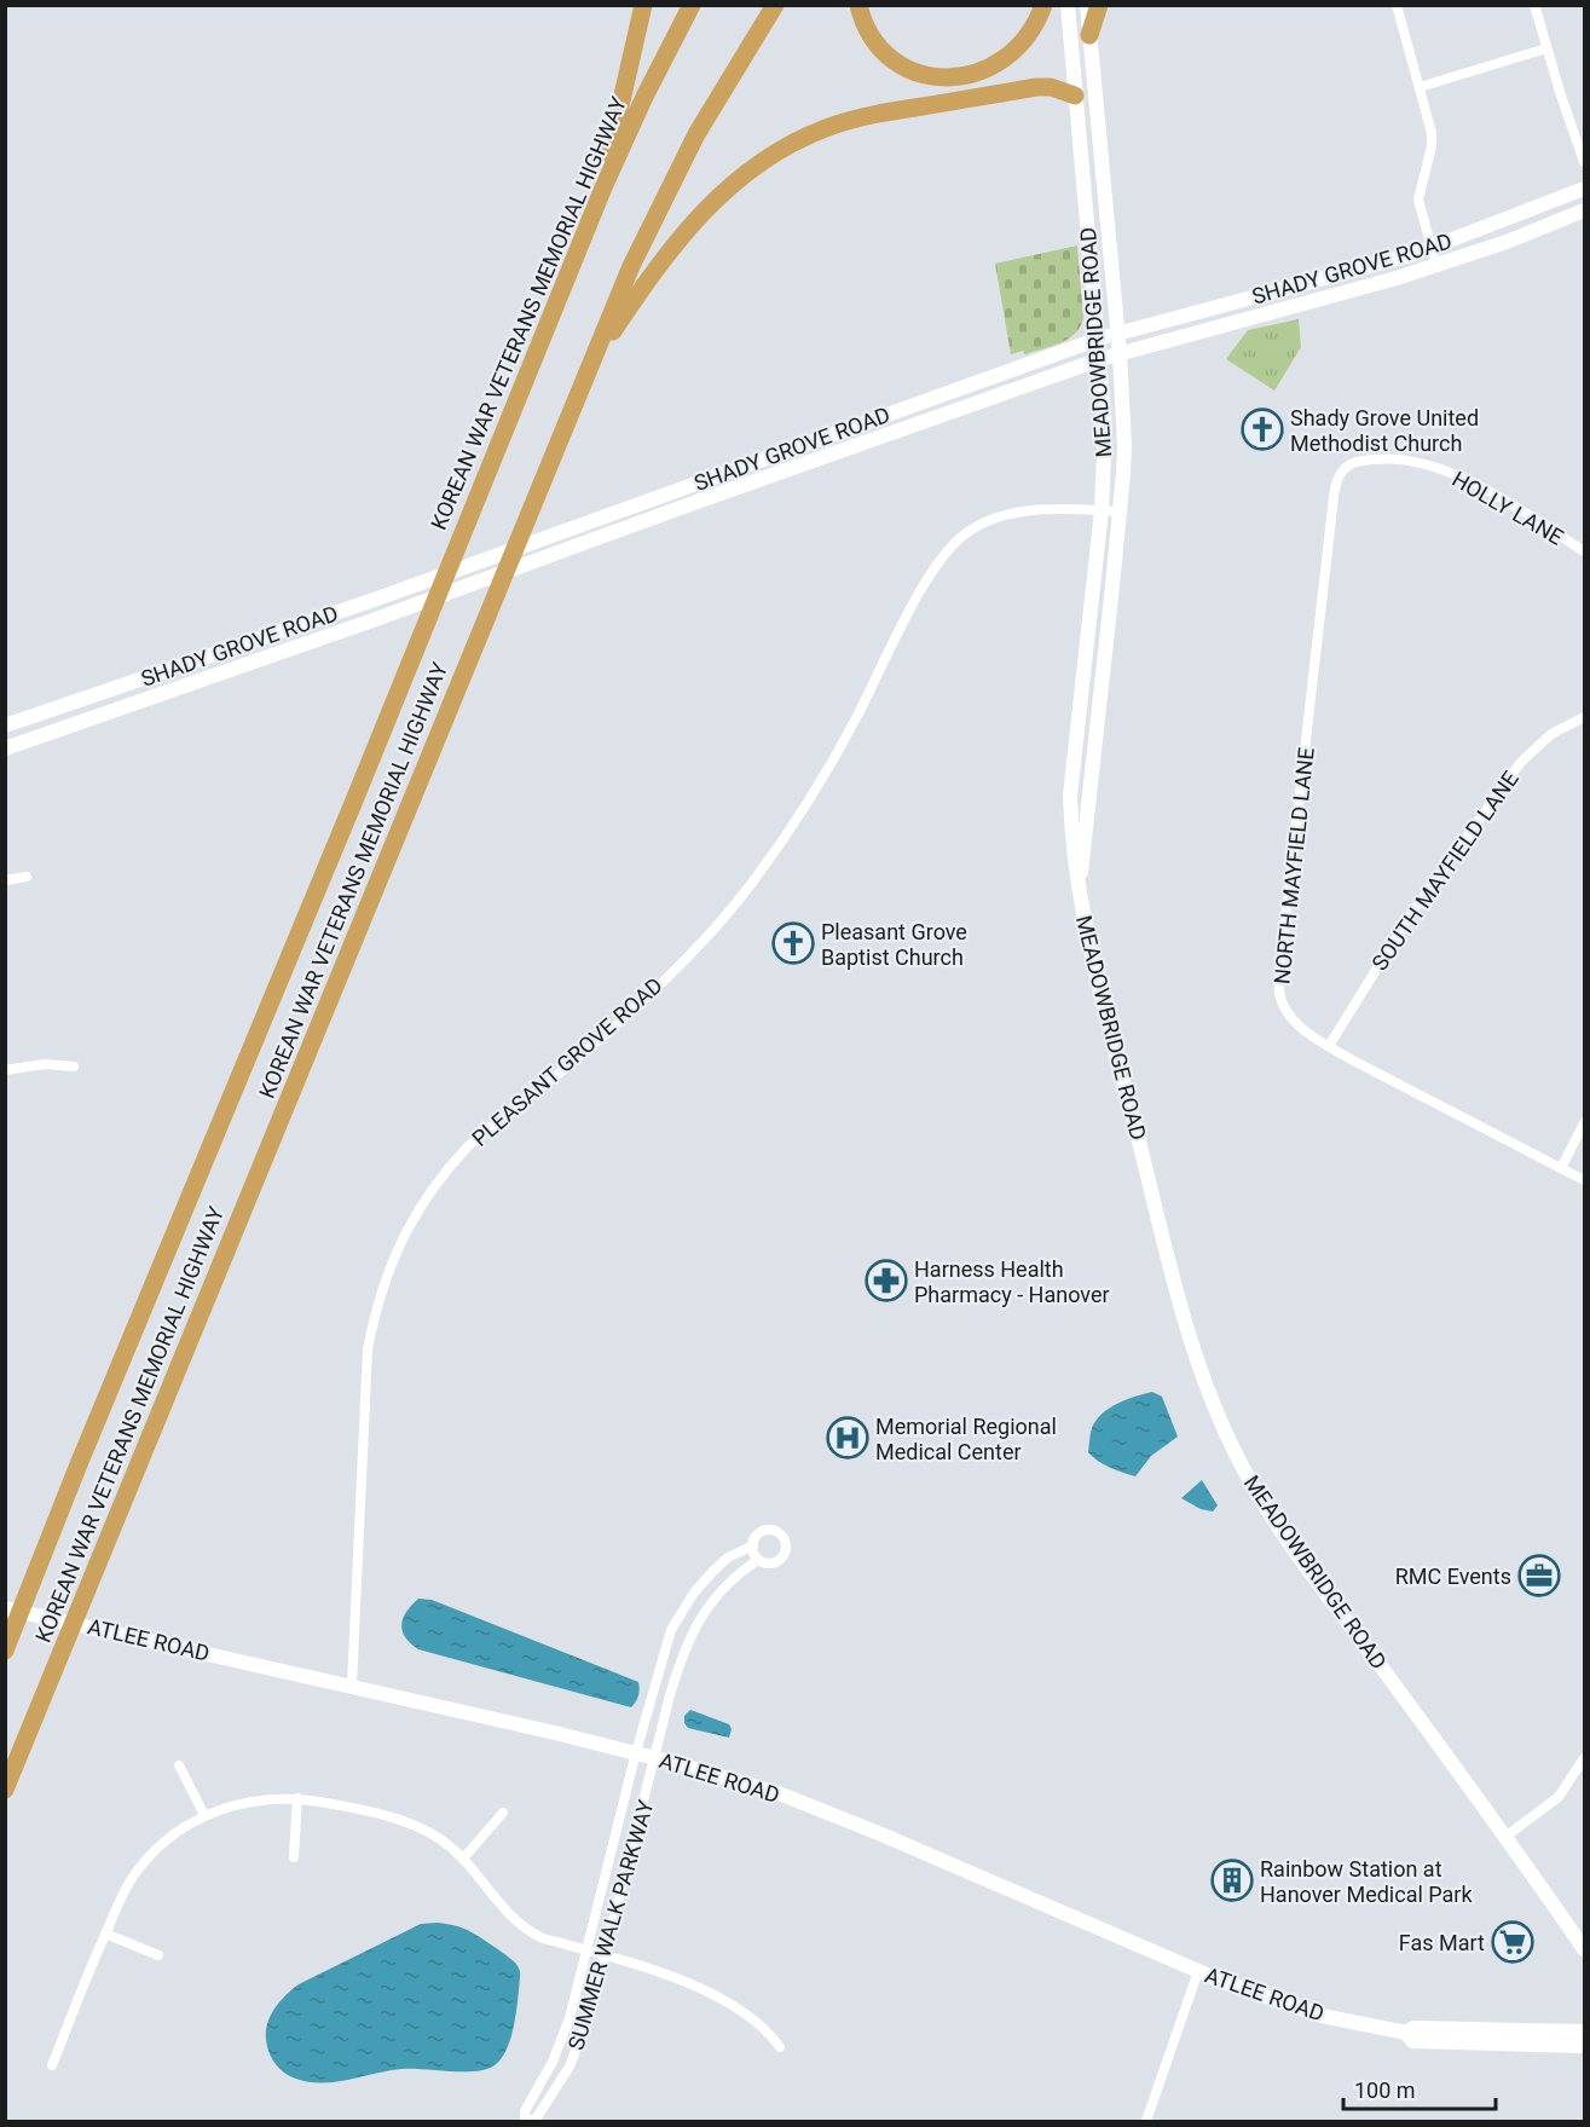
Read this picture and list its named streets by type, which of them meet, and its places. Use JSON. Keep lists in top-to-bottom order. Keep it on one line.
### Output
{"streets":{"highway":["KOREAN WAR VETERANS MEMORIAL HIGHWAY"],"main road":["SHADY GROVE ROAD","MEADOWBRIDGE ROAD","ATLEE ROAD"],"street":["HOLLY LANE","NORTH MAYFIELD LANE","SOUTH MAYFIELD LANE","PLEASANT GROVE ROAD","SUMMER WALK PARKWAY"]},"crossings":[["SHADY GROVE ROAD","MEADOWBRIDGE ROAD"],["MEADOWBRIDGE ROAD","PLEASANT GROVE ROAD"],["HOLLY LANE","NORTH MAYFIELD LANE"],["NORTH MAYFIELD LANE","SOUTH MAYFIELD LANE"],["PLEASANT GROVE ROAD","ATLEE ROAD"],["ATLEE ROAD","SUMMER WALK PARKWAY"]],"places":{"church":["Shady Grove United Methodist Church","Pleasant Grove Baptist Church"],"pharmacy":["Harness Health Pharmacy - Hanover"],"hospital":["Memorial Regional Medical Center"],"office":["RMC Events"],"building":["Rainbow Station at Hanover Medical Park"],"supermarket":["Fas Mart"]},"scale_bar":"100 m"}
